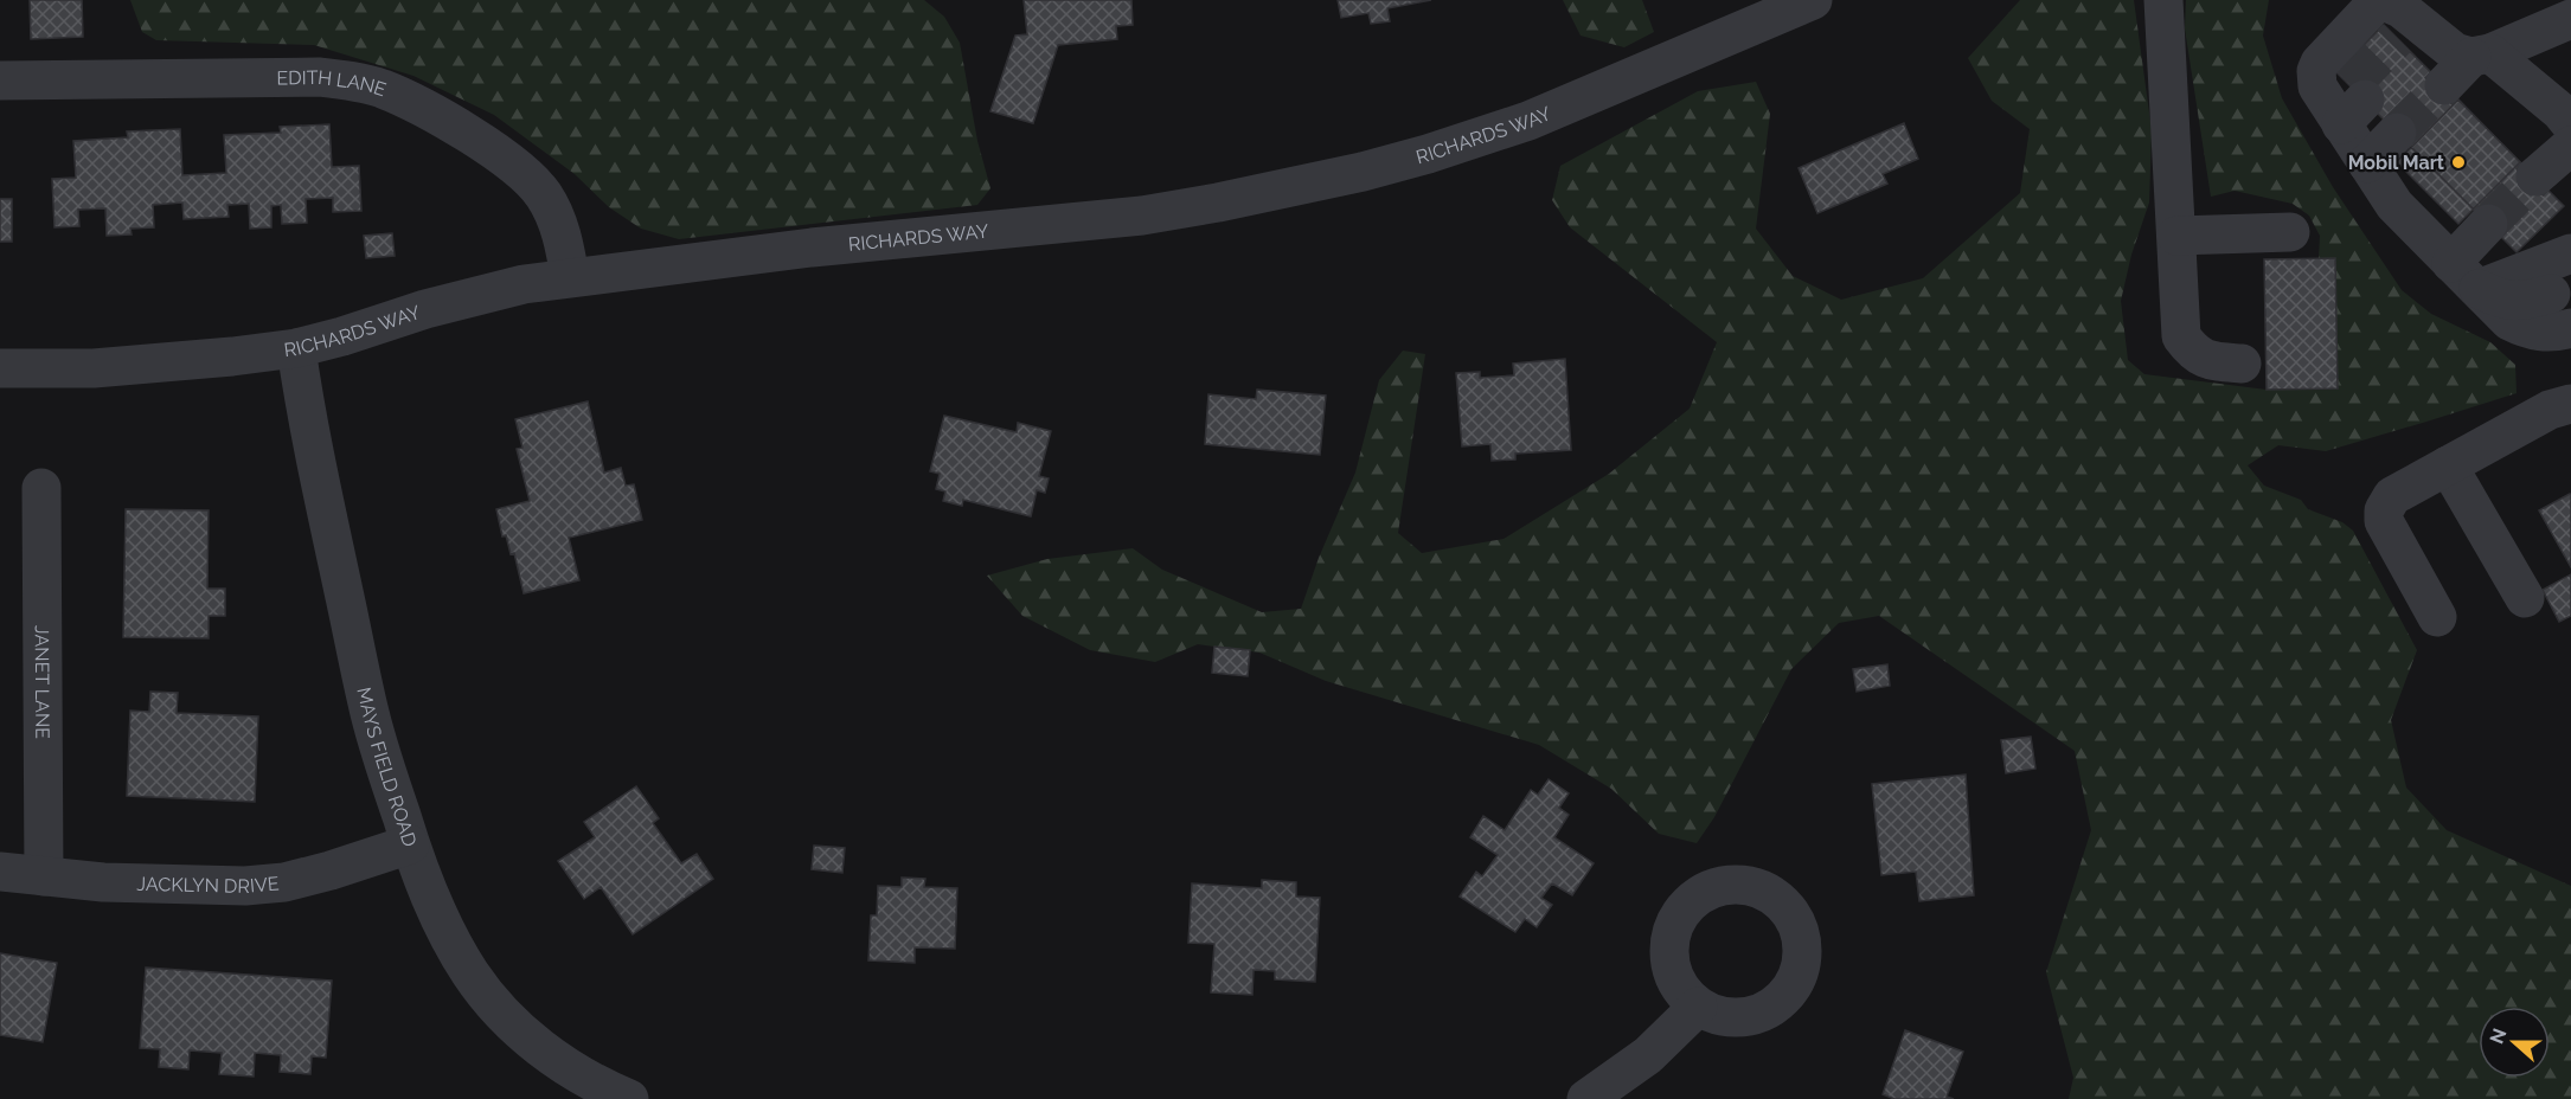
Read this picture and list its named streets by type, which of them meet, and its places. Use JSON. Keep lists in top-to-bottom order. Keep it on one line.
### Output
{"streets":{"street":["EDITH LANE","RICHARDS WAY","JANET LANE","MAYS FIELD ROAD","JACKLYN DRIVE"]},"crossings":[["EDITH LANE","RICHARDS WAY"],["RICHARDS WAY","MAYS FIELD ROAD"],["JANET LANE","JACKLYN DRIVE"],["MAYS FIELD ROAD","JACKLYN DRIVE"]],"places":["Mobil Mart"],"north":"left"}
